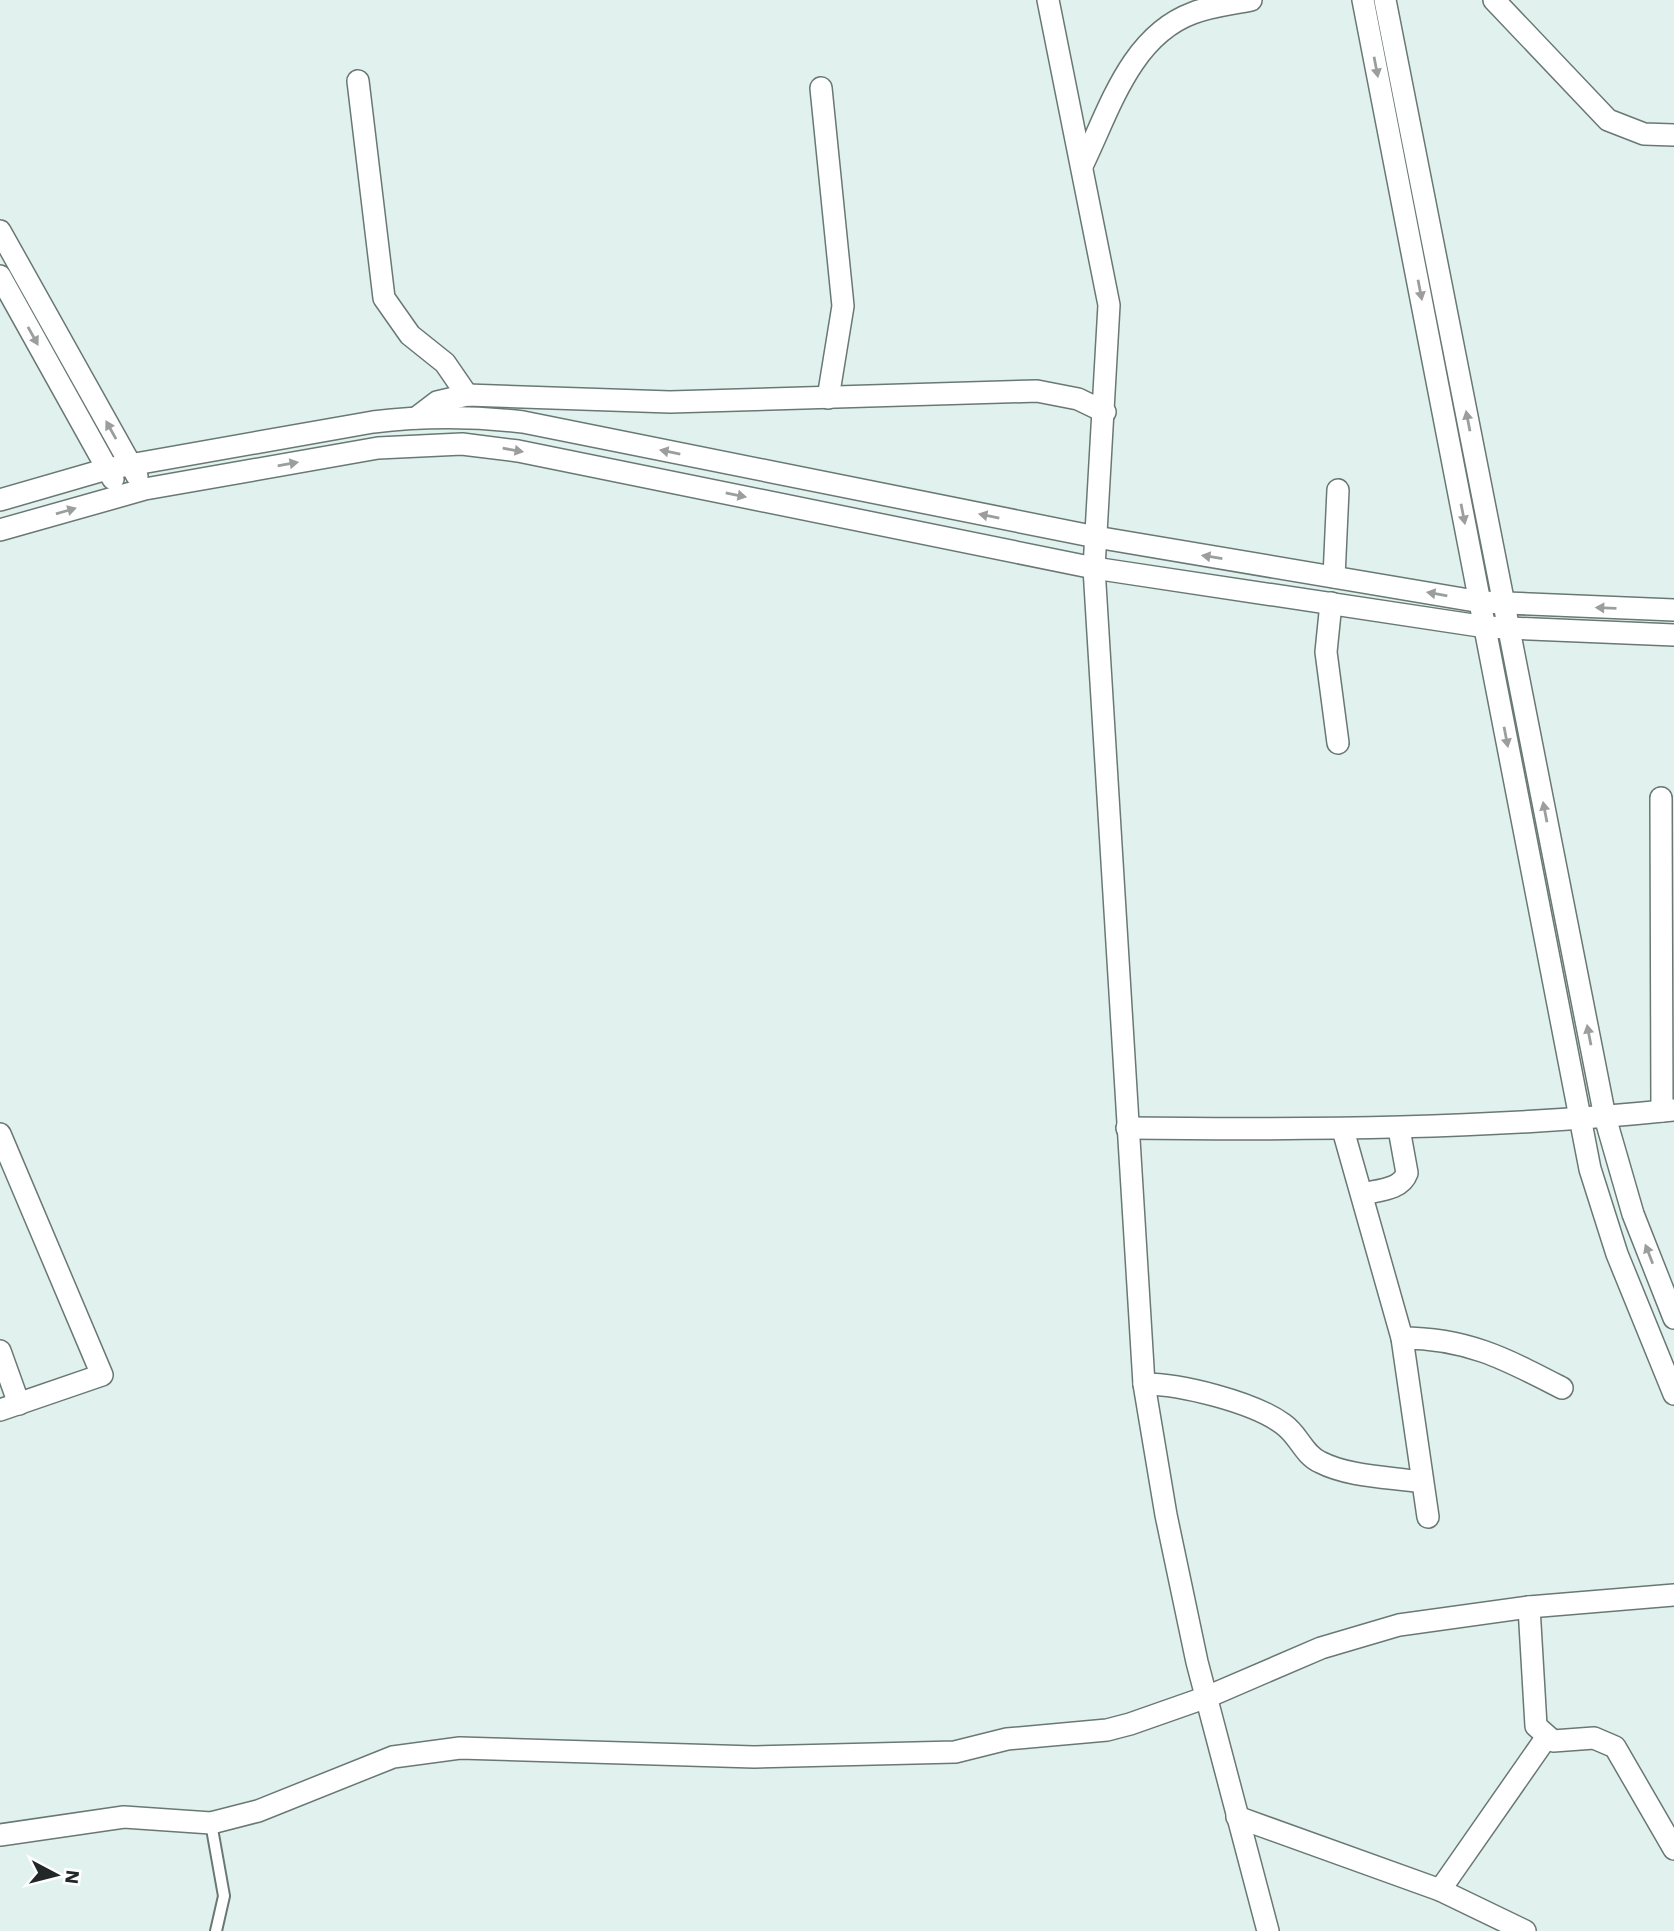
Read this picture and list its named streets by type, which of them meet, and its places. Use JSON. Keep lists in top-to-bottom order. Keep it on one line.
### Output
{"north":"right"}
